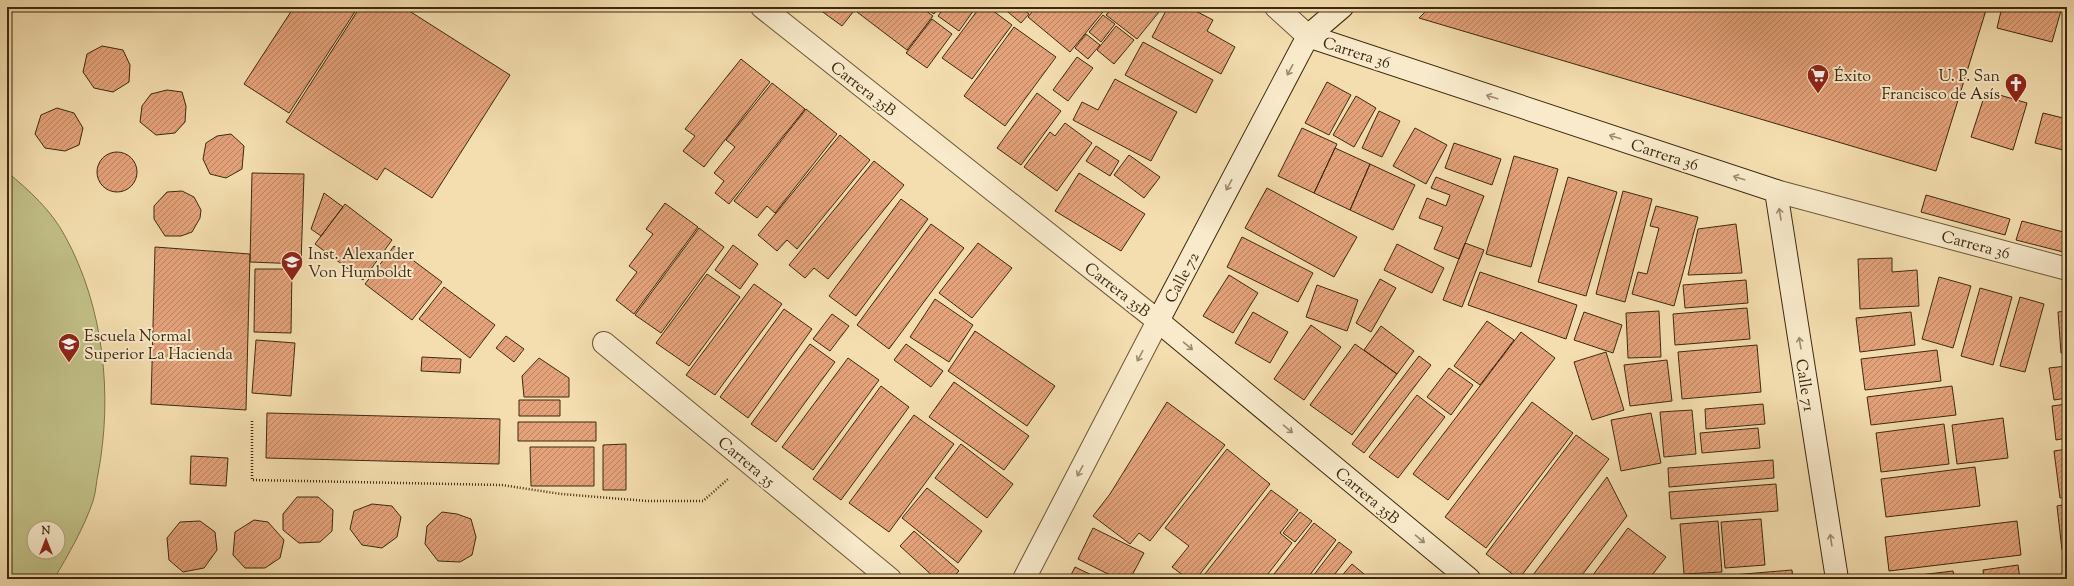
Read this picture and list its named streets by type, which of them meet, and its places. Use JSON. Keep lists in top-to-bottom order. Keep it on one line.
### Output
{"streets":{"main road":["Carrera 36","Carrera 35B","Calle 72","Calle 71","Carrera 35"]},"crossings":[["Carrera 36","Calle 72"],["Carrera 36","Calle 71"],["Carrera 35B","Calle 72"]],"one_way":["Carrera 36","Carrera 35B","Calle 72","Calle 71"],"places":{"supermarket":["Éxito"],"church":["U. P. San Francisco de Asís"],"school or university":["Inst. Alexander Von Humboldt","Escuela Normal Superior La Hacienda"]},"north":"top"}
